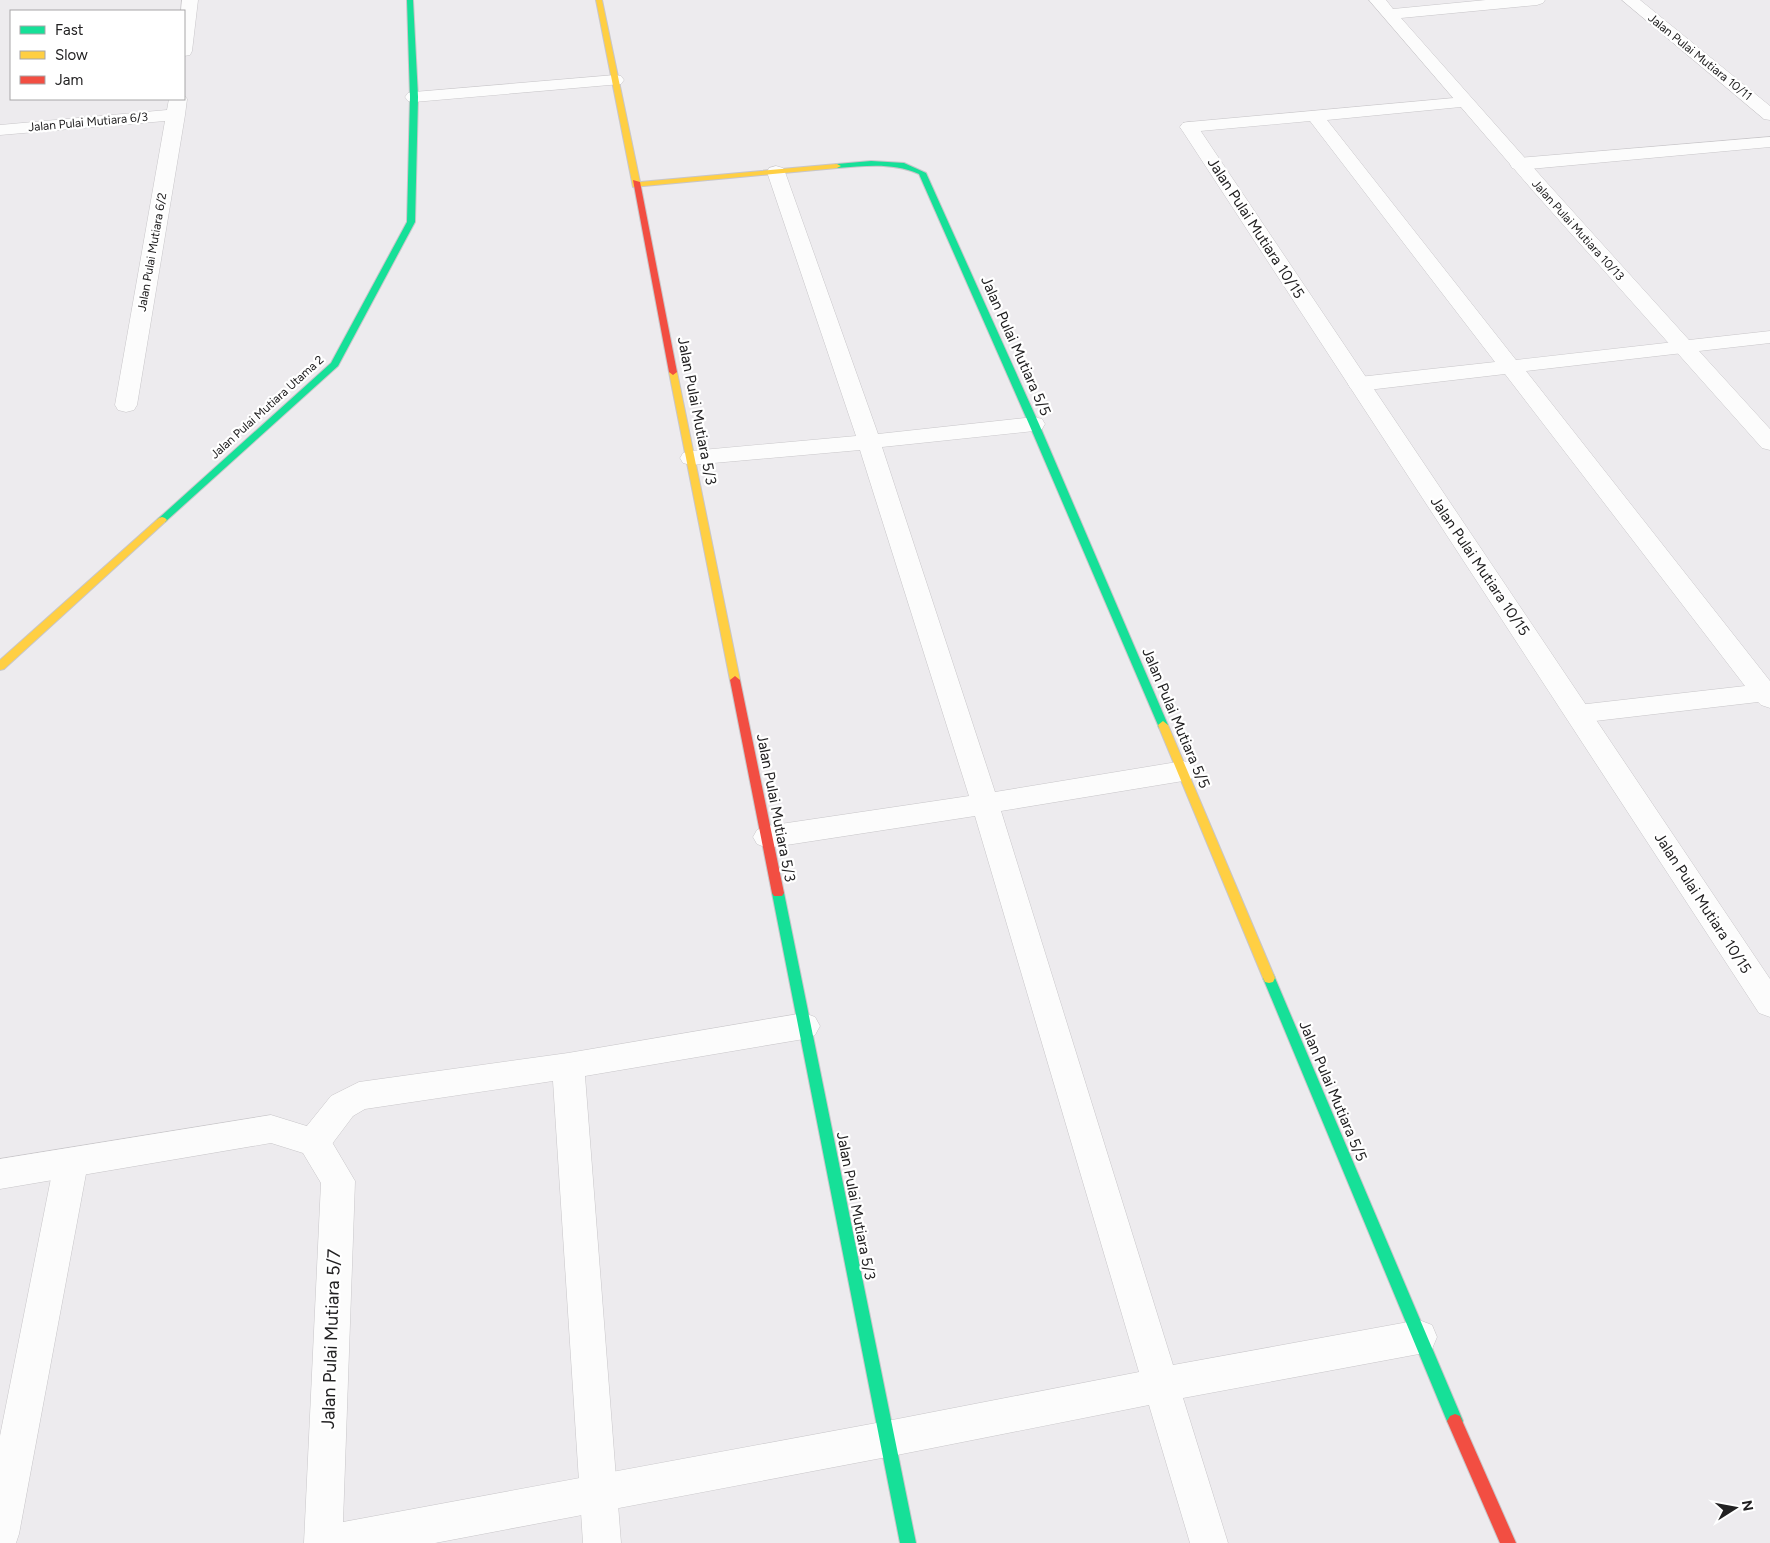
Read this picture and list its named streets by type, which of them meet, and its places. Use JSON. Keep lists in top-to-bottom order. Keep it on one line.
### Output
{"streets":{"street":["Jalan Pulai Mutiara 10/11","Jalan Pulai Mutiara 6/3","Jalan Pulai Mutiara 10/15","Jalan Pulai Mutiara 10/13","Jalan Pulai Mutiara 6/2","Jalan Pulai Mutiara 5/5","Jalan Pulai Mutiara Utama 2","Jalan Pulai Mutiara 5/3","Jalan Pulai Mutiara 5/7"]},"crossings":[["Jalan Pulai Mutiara 6/3","Jalan Pulai Mutiara 6/2"],["Jalan Pulai Mutiara 5/5","Jalan Pulai Mutiara 5/3"]],"legend":["Fast","Slow","Jam"],"north":"right"}
